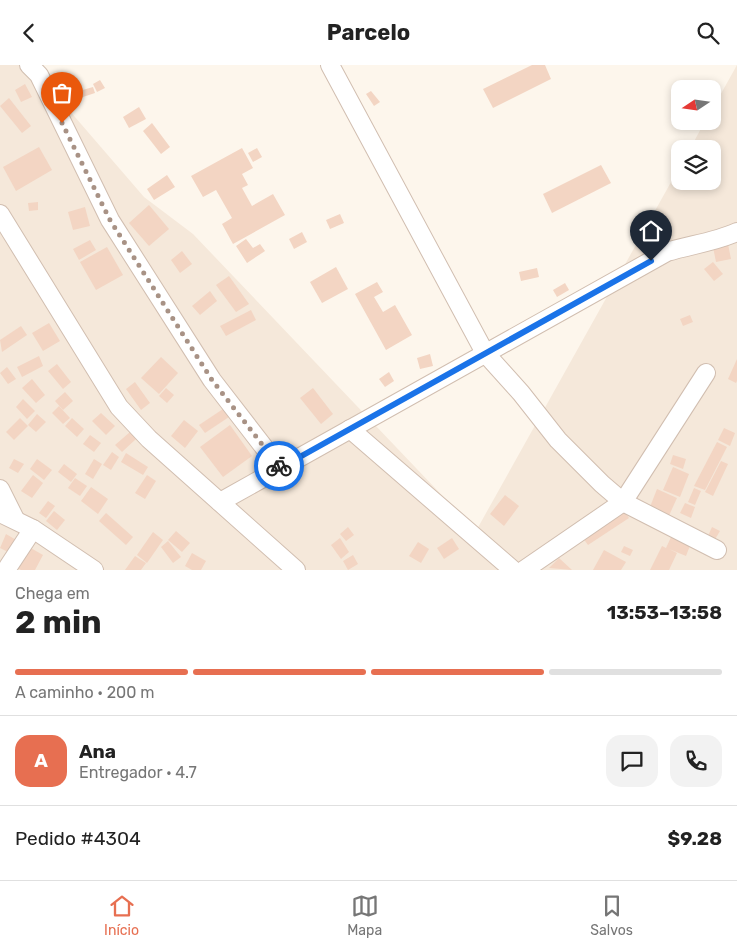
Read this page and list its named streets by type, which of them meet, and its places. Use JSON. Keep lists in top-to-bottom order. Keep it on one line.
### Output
{"north":"left","page":{"header":"Parcelo","heading":["2 min","Chega em","13:53–13:58"],"panel":["Ana","Entregador · 4.7","Pedido #4304","$9.28"],"bar":"A caminho · 200 m","round":"A","tabs":["Início","Mapa","Salvos"]}}
